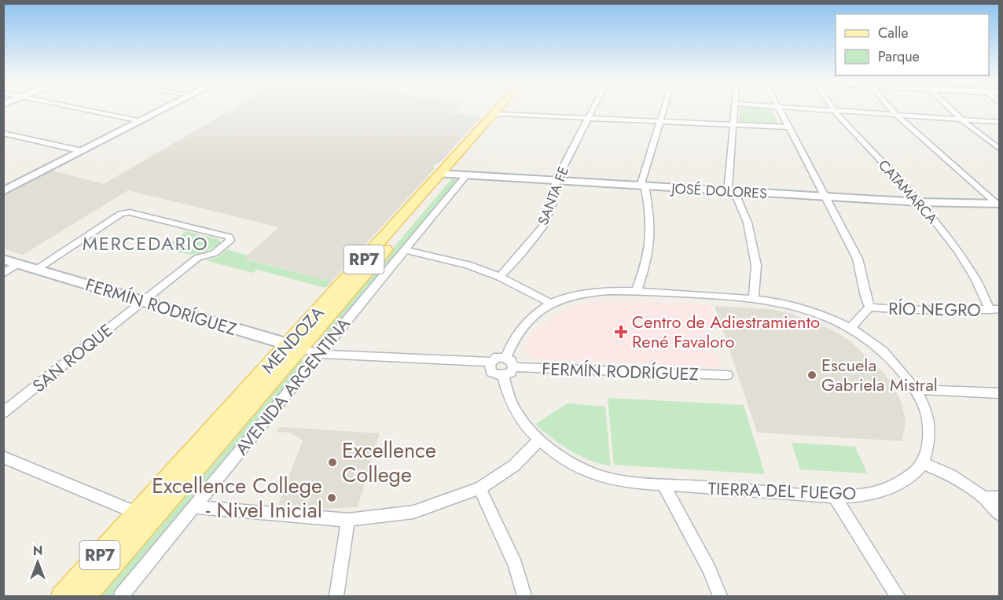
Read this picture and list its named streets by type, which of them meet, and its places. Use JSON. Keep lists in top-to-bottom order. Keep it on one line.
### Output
{"streets":{"main road":["RP7","MENDOZA"],"street":["JOSÉ DOLORES","CATAMARCA","SANTA FE","FERMÍN RODRÍGUEZ","RÍO NEGRO","SAN ROQUE","AVENIDA ARGENTINA","TIERRA DEL FUEGO"]},"crossings":[["JOSÉ DOLORES","CATAMARCA"],["JOSÉ DOLORES","SANTA FE"],["JOSÉ DOLORES","MENDOZA"],["JOSÉ DOLORES","AVENIDA ARGENTINA"],["CATAMARCA","RÍO NEGRO"],["FERMÍN RODRÍGUEZ","MENDOZA"],["FERMÍN RODRÍGUEZ","SAN ROQUE"],["FERMÍN RODRÍGUEZ","AVENIDA ARGENTINA"],["FERMÍN RODRÍGUEZ","TIERRA DEL FUEGO"]],"districts":["MERCEDARIO"],"places":{"health":["Centro de Adiestramiento René Favaloro"],"other":["Escuela Gabriela Mistral","Excellence College","Excellence College - Nivel Inicial"]},"legend":["Calle","Parque"],"north":"top"}
